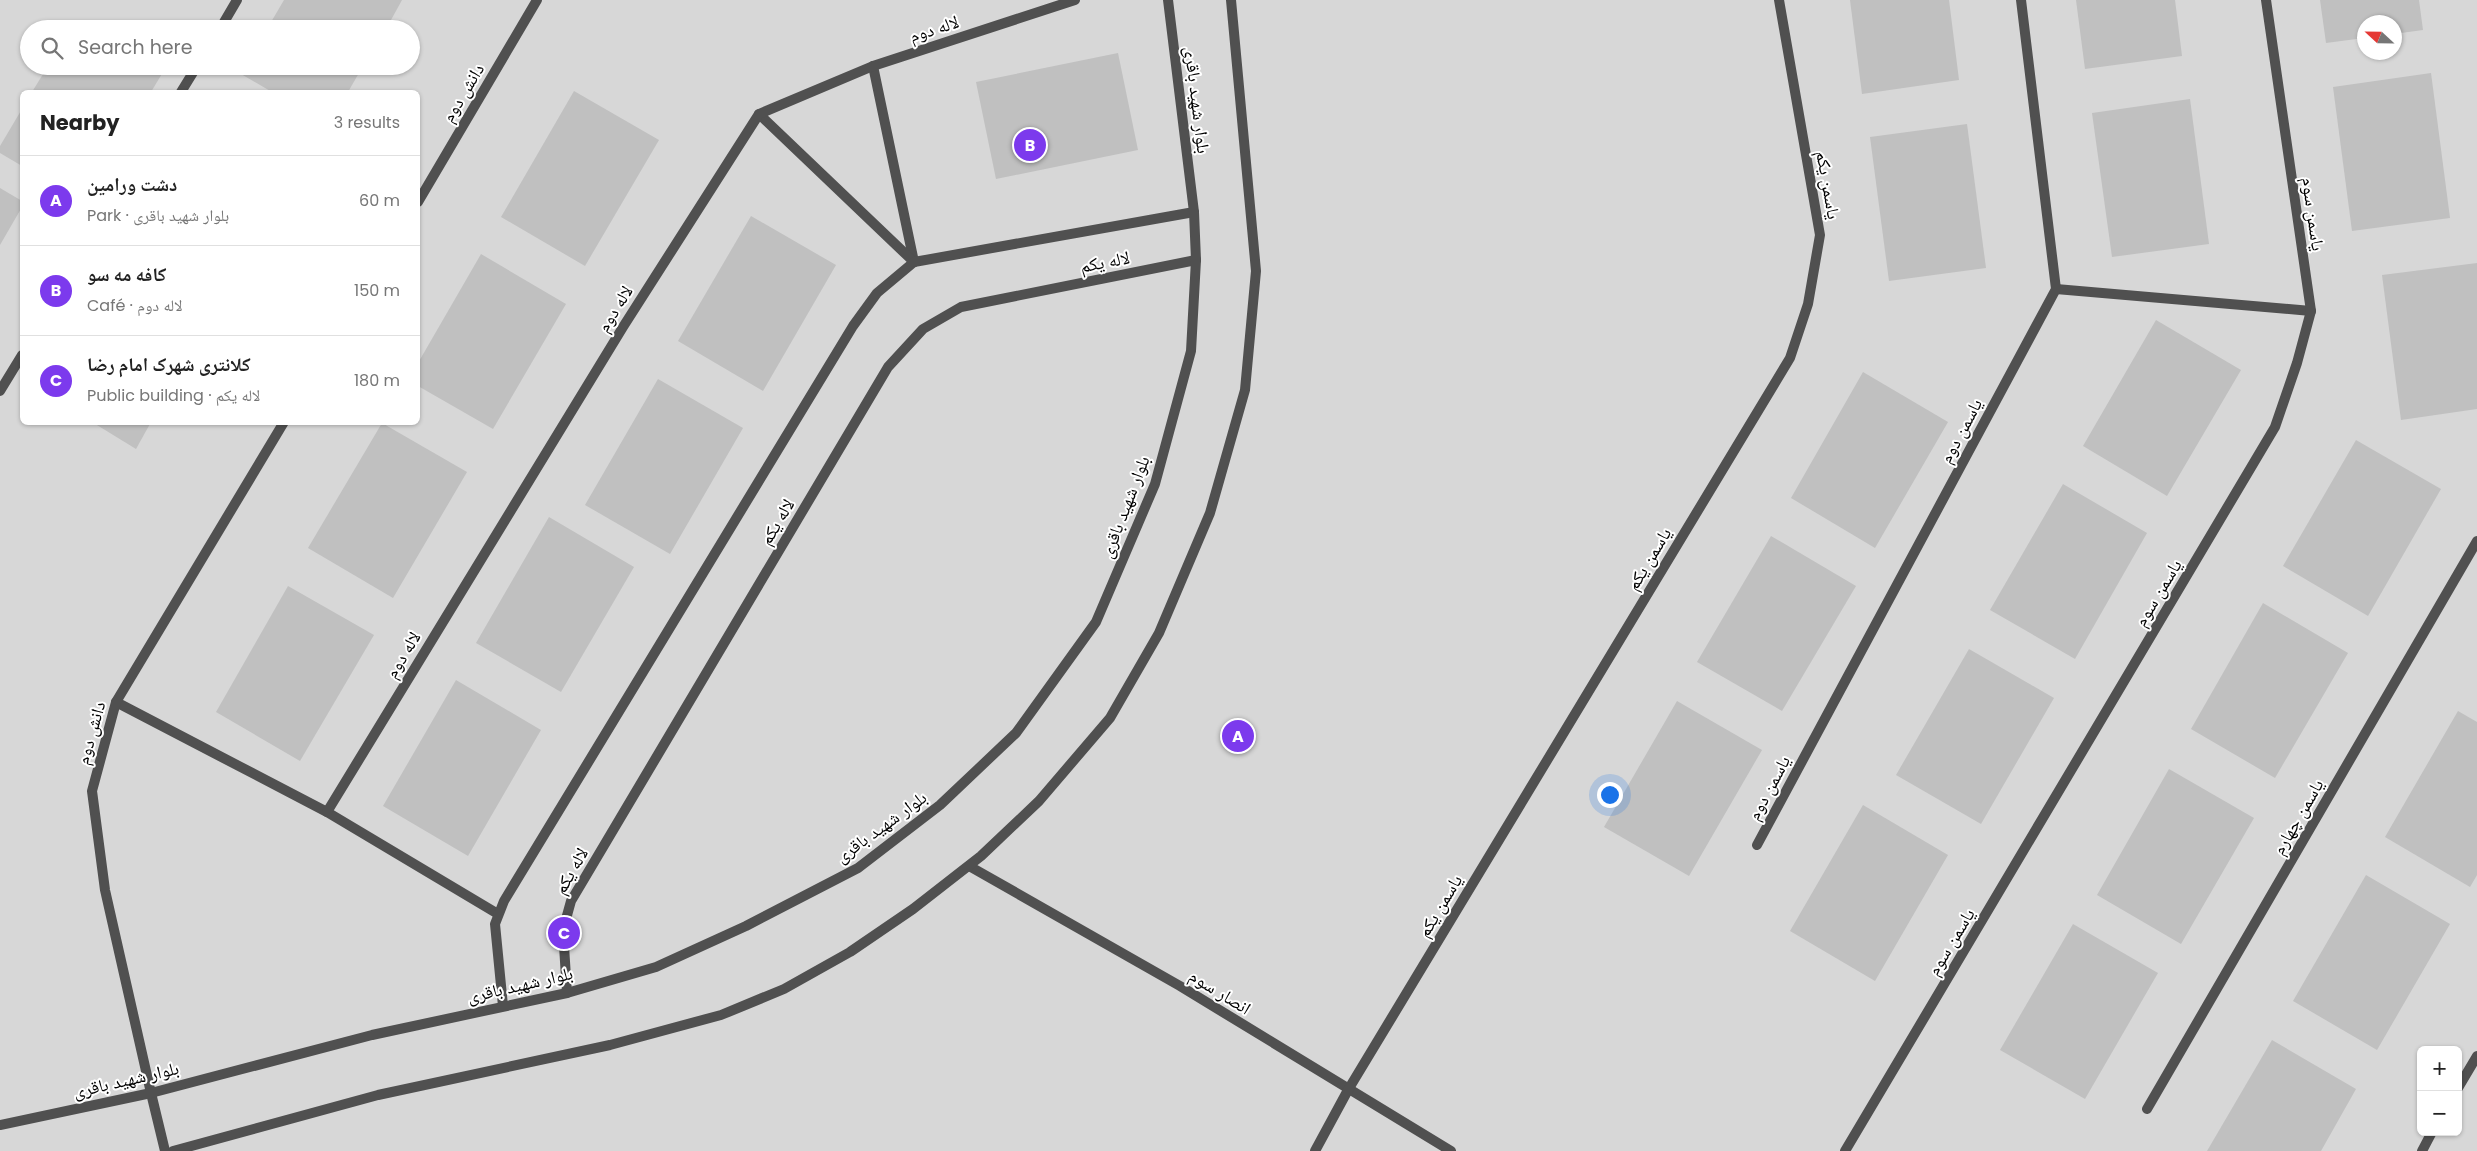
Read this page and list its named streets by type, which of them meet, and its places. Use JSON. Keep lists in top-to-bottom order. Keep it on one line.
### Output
{"streets":{"street":["لاله دوم","دانش دوم","بلوار شهید باقری","یاسمن یکم","یاسمن سوم","لاله یکم","یاسمن دوم","یاسمن چهارم","انصار سوم"]},"crossings":[["دانش دوم","بلوار شهید باقری"],["بلوار شهید باقری","لاله یکم"],["یاسمن یکم","انصار سوم"]],"north":"left","page":{"search":"Search here","heading":["Nearby","3 results"],"pins":["B","A","C"],"list":[{"mark":"A","name":"دشت ورامین","note":"Park · بلوار شهید باقری","value":"60 m"},{"mark":"B","name":"کافه مه سو","note":"Café · لاله دوم","value":"150 m"},{"mark":"C","name":"کلانتری شهرک امام رضا","note":"Public building · لاله یکم","value":"180 m"}],"map_buttons":["+","−"]}}
